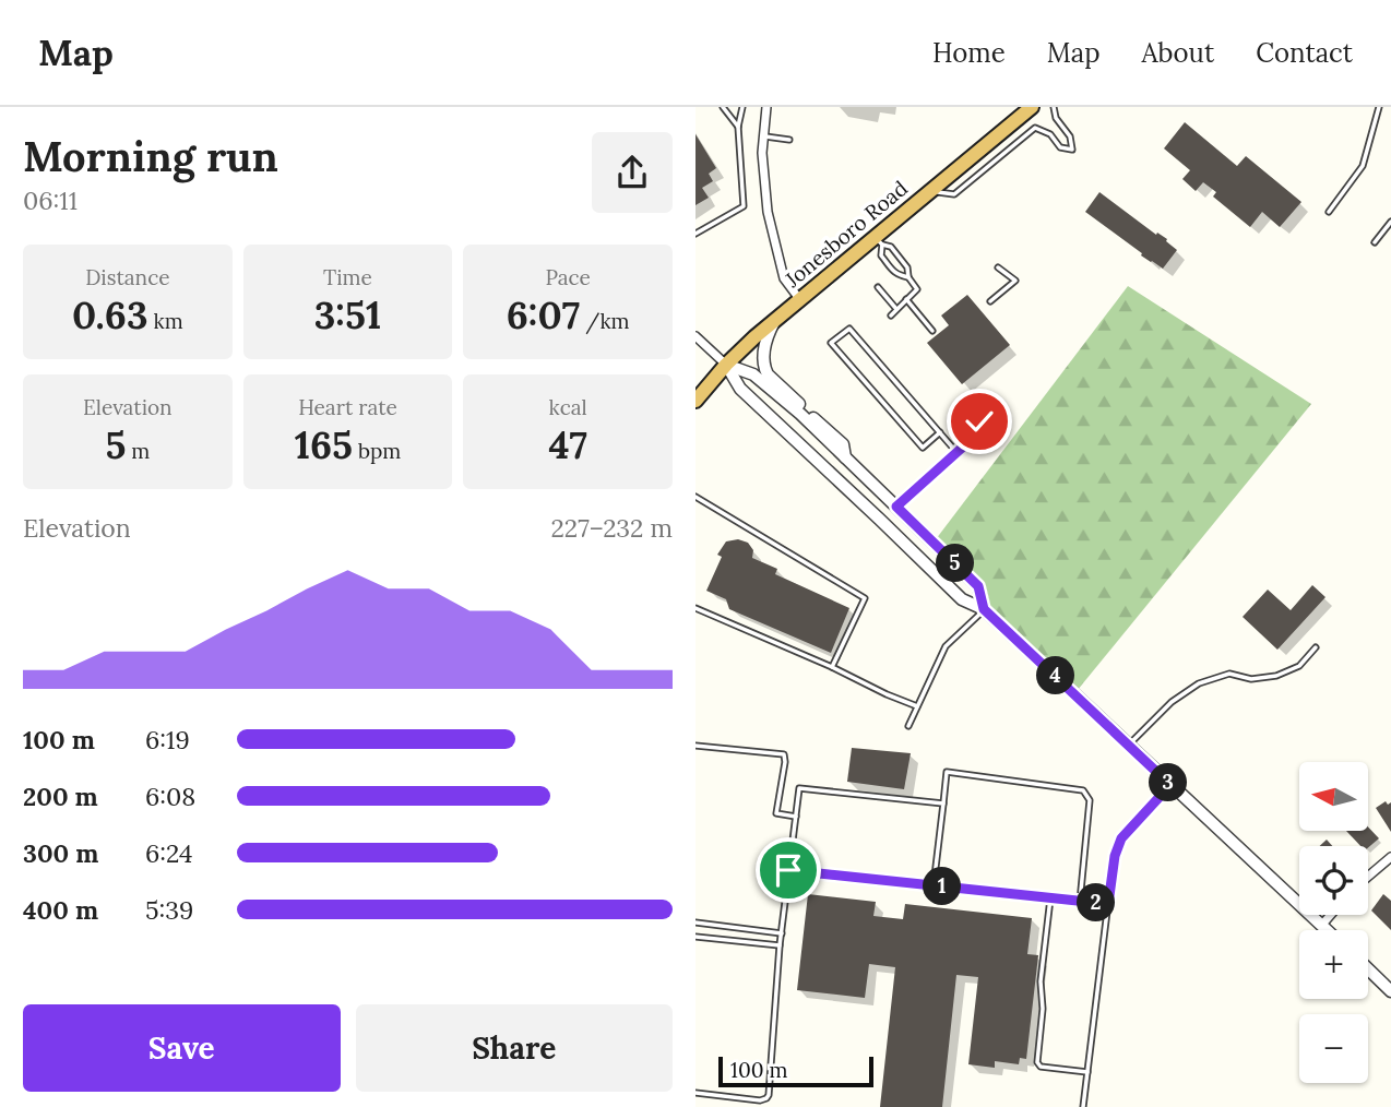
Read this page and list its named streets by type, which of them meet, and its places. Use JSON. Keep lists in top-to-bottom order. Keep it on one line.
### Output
{"streets":{"highway":["Jonesboro Road"]},"scale_bar":"100 m","north":"left","page":{"header":"Map","nav":["Home","Map","About","Contact"],"heading":["Morning run","06:11"],"stats":[["Distance","0.63 km"],["Time","3:51"],["Pace","6:07 /km"],["Elevation","5 m"],["Heart rate","165 bpm"],["kcal","47"]],"chart":["Elevation","227–232 m"],"pins":["5","4","3","1","2"],"list":[{"name":"100 m","note":"6:19"},{"name":"200 m","note":"6:08"},{"name":"300 m","note":"6:24"},{"name":"400 m","note":"5:39"}],"map_buttons":["+","−"],"buttons":["Save","Share"],"scale":"100 m"}}
